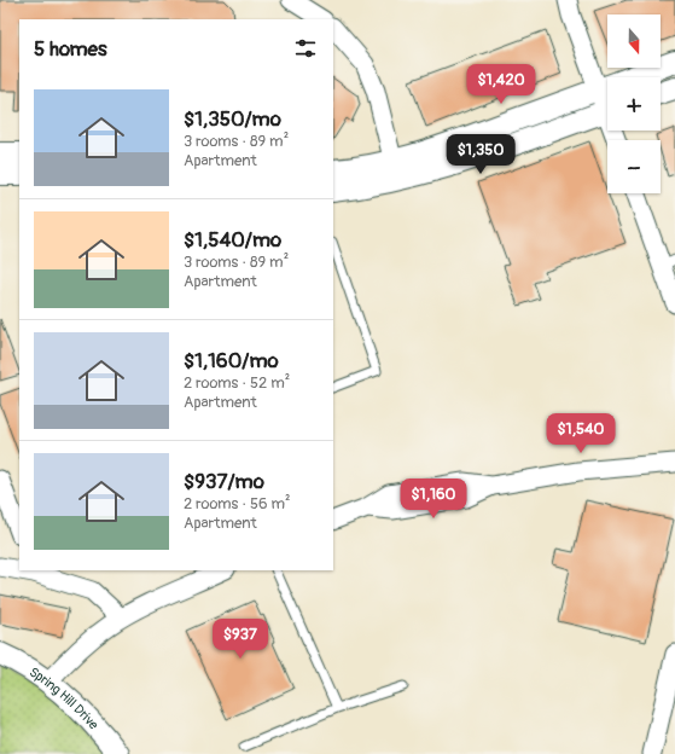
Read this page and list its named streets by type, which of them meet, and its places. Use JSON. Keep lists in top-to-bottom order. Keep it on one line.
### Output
{"streets":{"street":["Spring Hill Drive"]},"north":"bottom","page":{"map_buttons":["+","−"],"heading":"5 homes","price":["$1,420","$1,350","$1,540","$1,160","$937"],"list":[{"name":"$1,350/mo","note":"3 rooms · 89 m² · Apartment"},{"name":"$1,540/mo","note":"3 rooms · 89 m² · Apartment"},{"name":"$1,160/mo","note":"2 rooms · 52 m² · Apartment"},{"name":"$937/mo","note":"2 rooms · 56 m² · Apartment"}]}}
